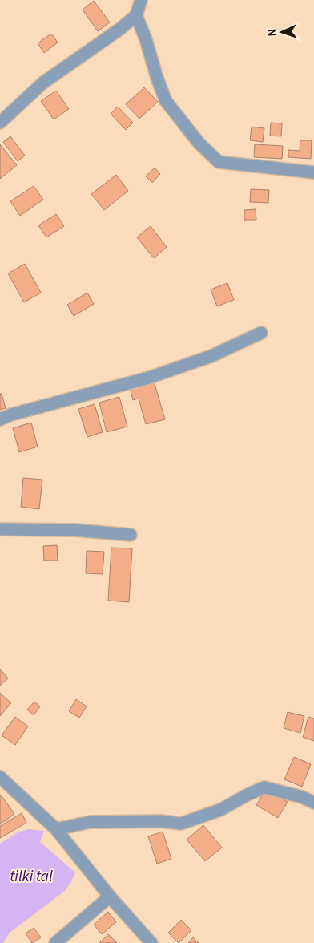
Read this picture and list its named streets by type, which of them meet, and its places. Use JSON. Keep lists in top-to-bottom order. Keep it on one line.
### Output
{"water":["tilki tal"],"north":"left"}
